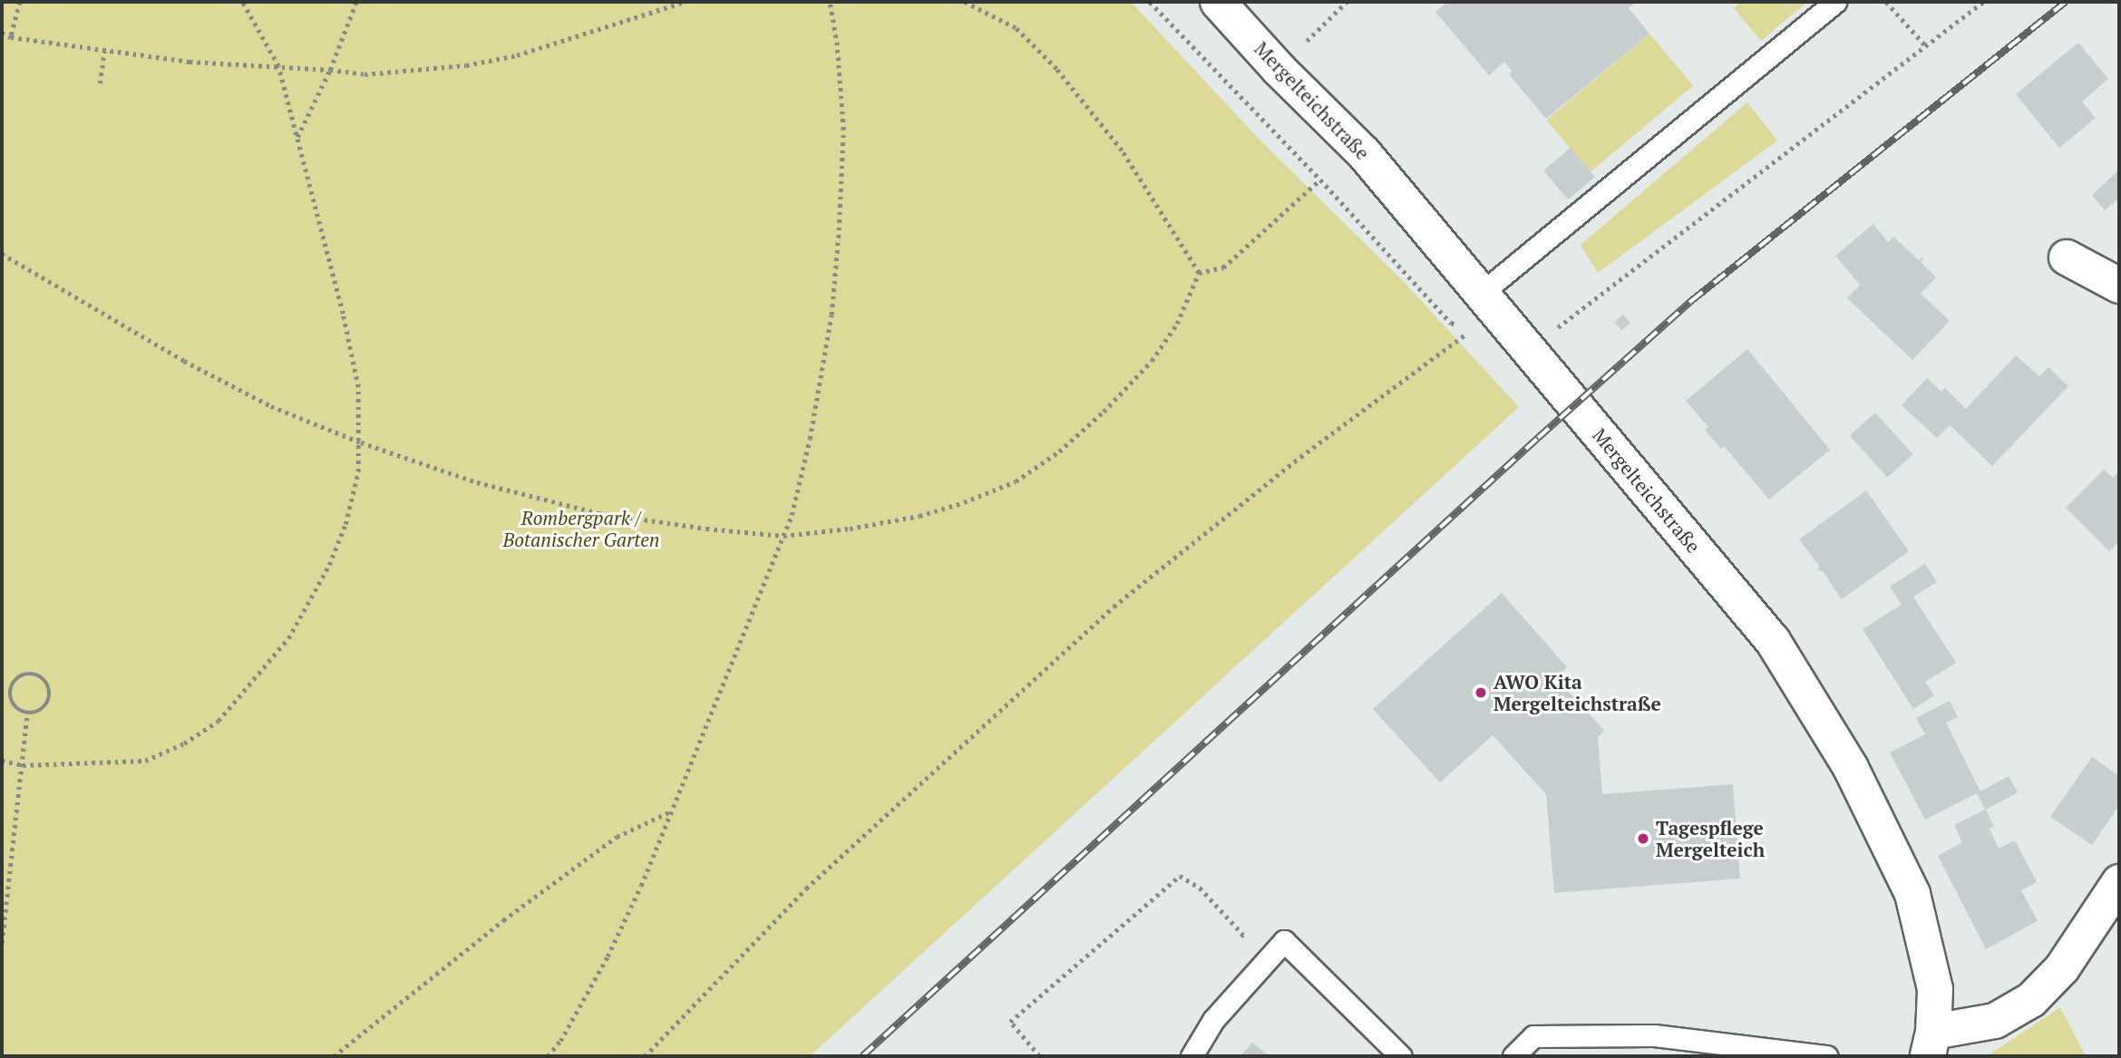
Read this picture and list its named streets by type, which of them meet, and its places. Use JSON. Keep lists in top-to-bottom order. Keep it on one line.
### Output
{"streets":{"street":["Mergelteichstraße"]},"parks":["Rombergpark / Botanischer Garten"],"places":["AWO Kita Mergelteichstraße","Tagespflege Mergelteich"]}
